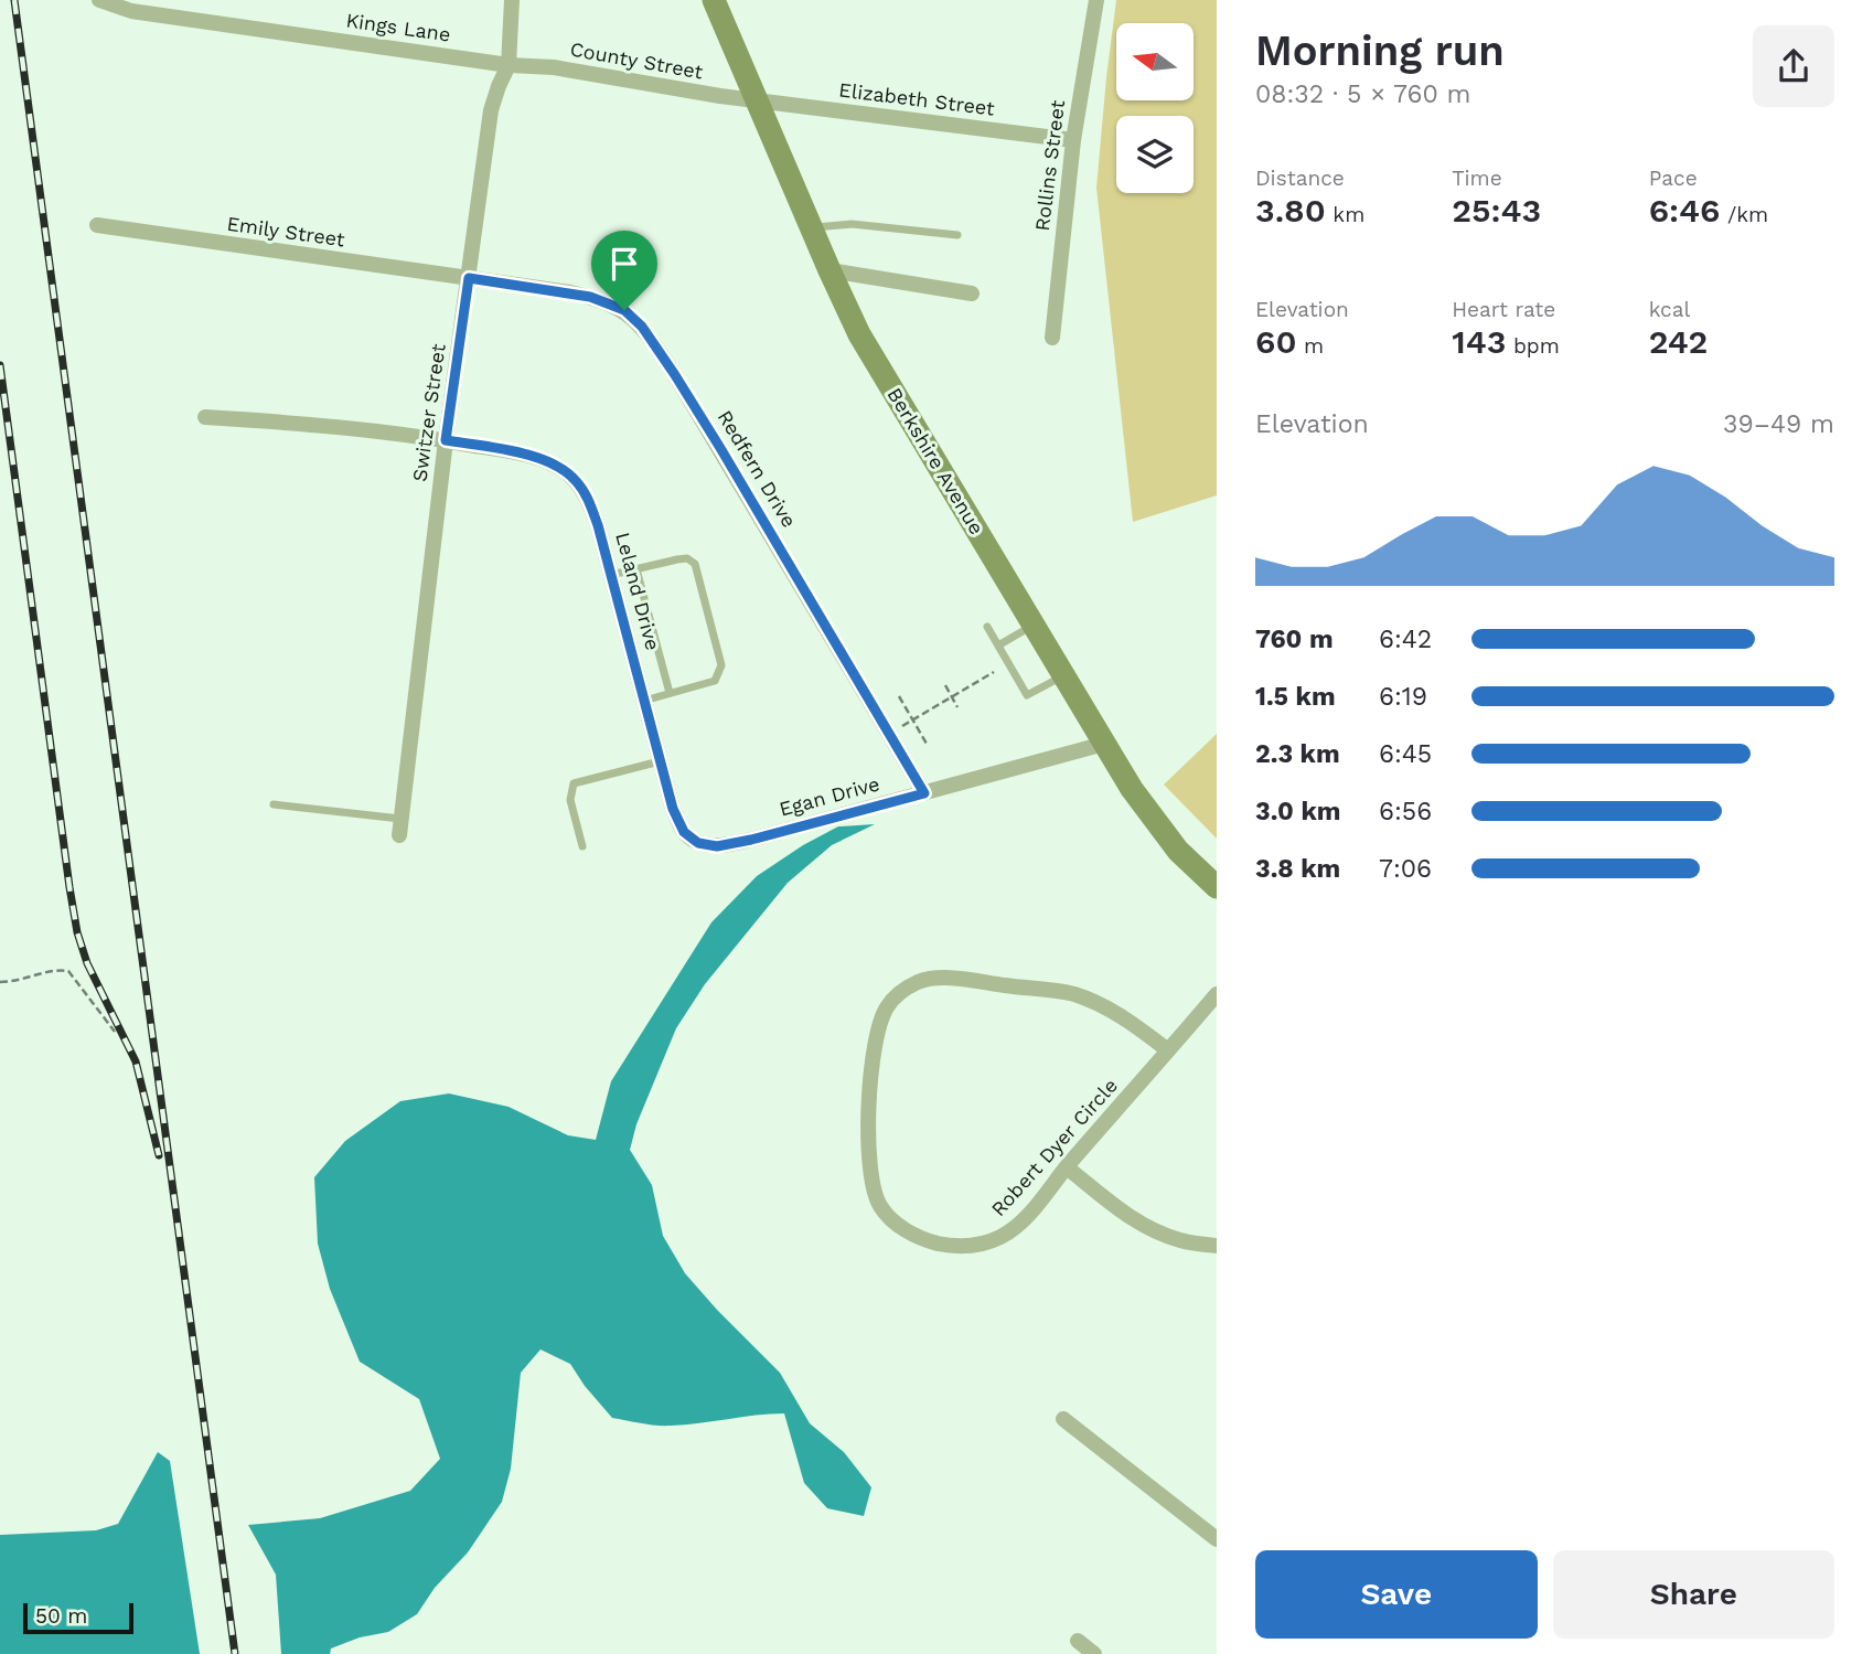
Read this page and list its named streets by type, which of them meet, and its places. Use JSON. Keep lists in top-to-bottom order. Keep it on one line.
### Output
{"streets":{"main road":["Berkshire Avenue"],"street":["Kings Lane","County Street","Elizabeth Street","Rollins Street","Emily Street","Switzer Street","Redfern Drive","Leland Drive","Egan Drive","Robert Dyer Circle"]},"crossings":[["Kings Lane","County Street"],["Kings Lane","Switzer Street"],["County Street","Elizabeth Street"],["County Street","Switzer Street"],["County Street","Berkshire Avenue"],["Elizabeth Street","Rollins Street"],["Elizabeth Street","Berkshire Avenue"],["Emily Street","Switzer Street"],["Emily Street","Redfern Drive"],["Switzer Street","Redfern Drive"],["Switzer Street","Leland Drive"],["Berkshire Avenue","Egan Drive"],["Redfern Drive","Egan Drive"],["Leland Drive","Egan Drive"]],"scale_bar":"50 m","north":"left","page":{"heading":["Morning run","08:32 · 5 × 760 m"],"stats":[["Distance","3.80 km"],["Time","25:43"],["Pace","6:46 /km"],["Elevation","60 m"],["Heart rate","143 bpm"],["kcal","242"]],"chart":["Elevation","39–49 m"],"list":[{"name":"760 m","note":"6:42"},{"name":"1.5 km","note":"6:19"},{"name":"2.3 km","note":"6:45"},{"name":"3.0 km","note":"6:56"},{"name":"3.8 km","note":"7:06"}],"buttons":["Save","Share"],"scale":"50 m"}}
